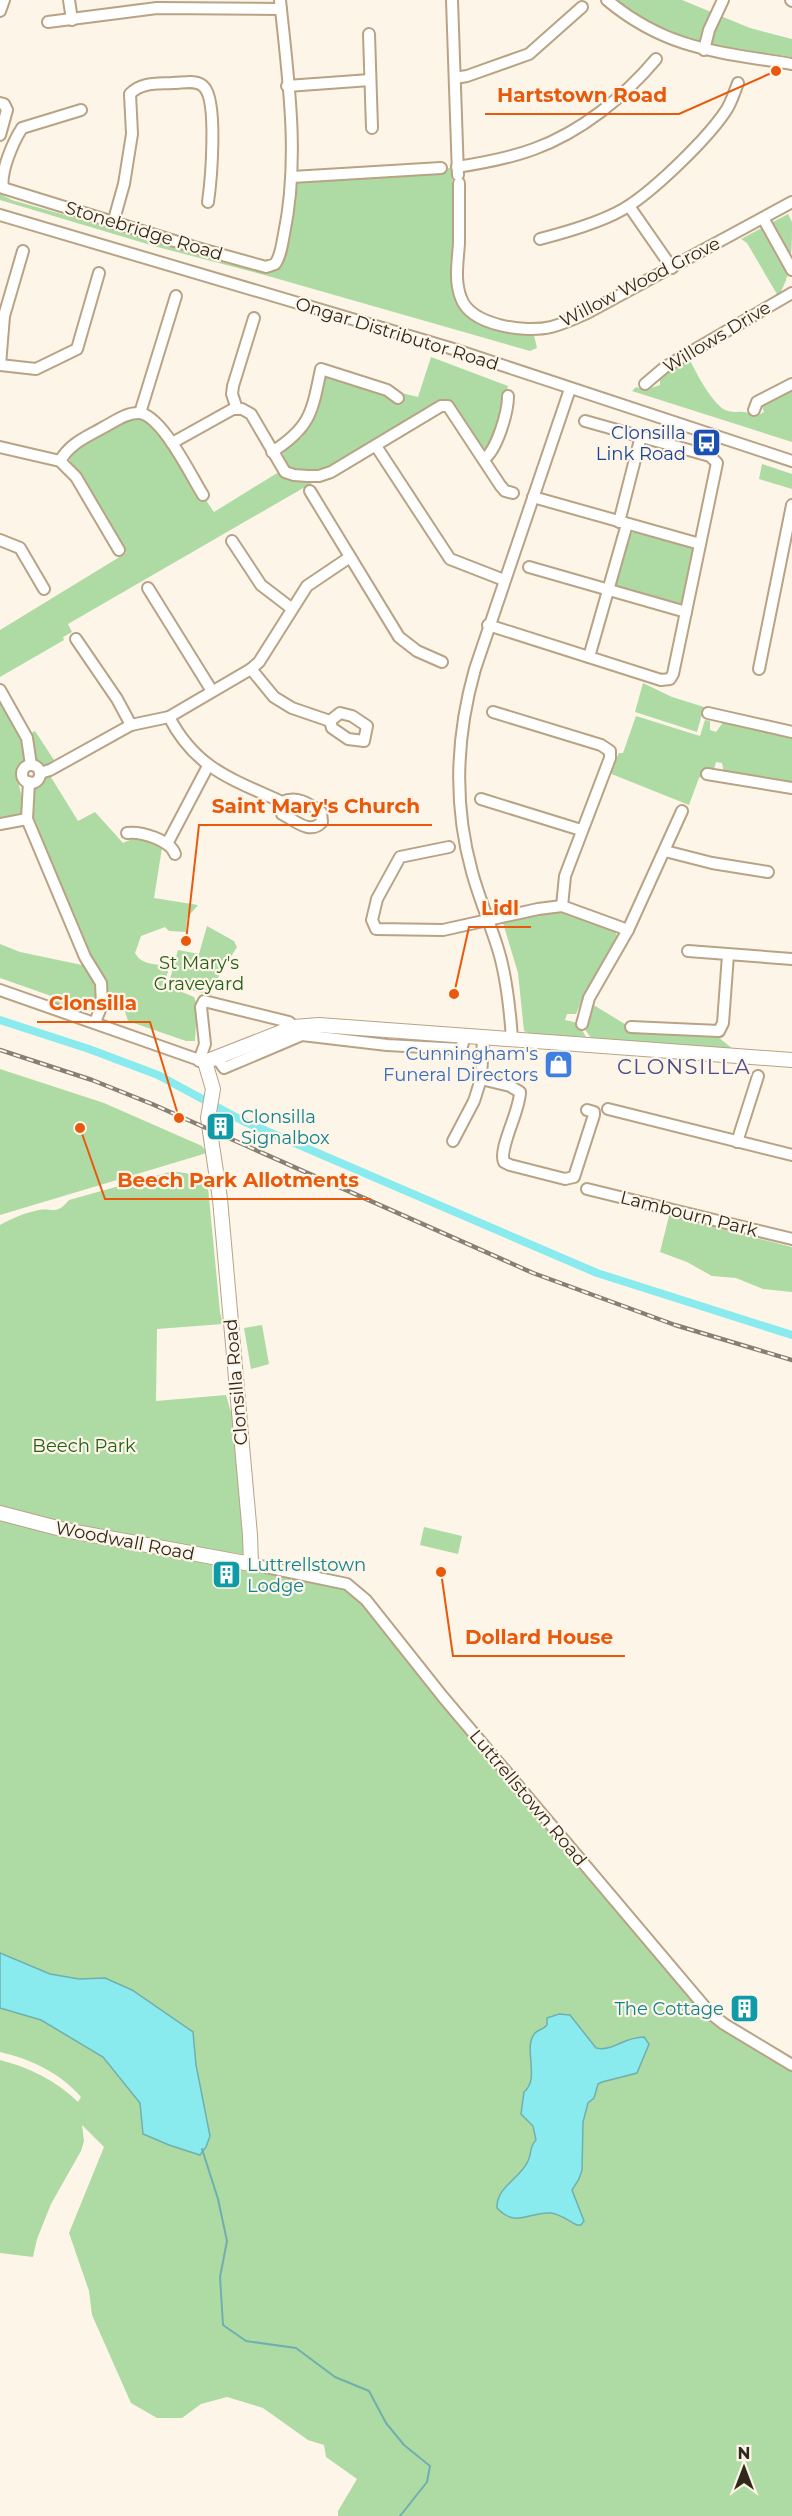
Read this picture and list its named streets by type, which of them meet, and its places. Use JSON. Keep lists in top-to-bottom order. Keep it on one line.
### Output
{"streets":{"main road":["Clonsilla Road","Woodwall Road"],"street":["Stonebridge Road","Willow Wood Grove","Ongar Distributor Road","Willows Drive","Lambourn Park","Luttrellstown Road"]},"crossings":[["Clonsilla Road","Woodwall Road"],["Clonsilla Road","Luttrellstown Road"],["Woodwall Road","Luttrellstown Road"]],"districts":["CLONSILLA"],"parks":["St Mary's Graveyard","Beech Park"],"places":{"other":["Hartstown Road","Saint Mary's Church","Lidl","Clonsilla","Beech Park Allotments","Dollard House"],"bus stop":["Clonsilla Link Road"],"shop":["Cunningham's Funeral Directors"],"building":["Clonsilla Signalbox","Luttrellstown Lodge","The Cottage"]},"north":"top"}
